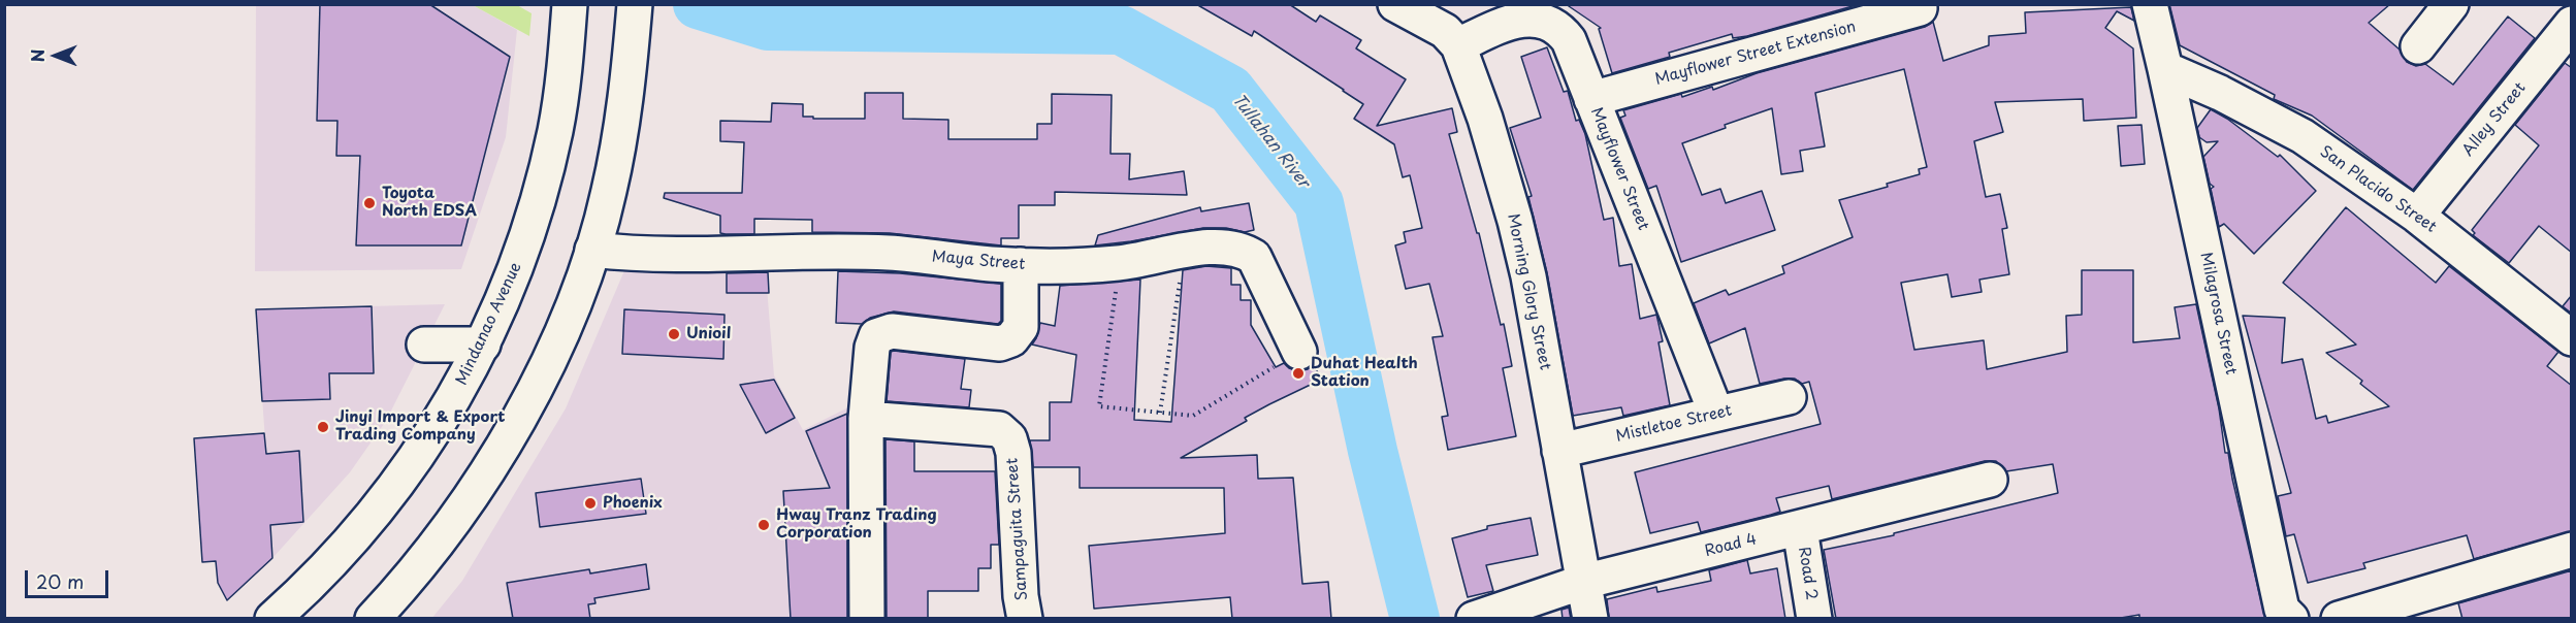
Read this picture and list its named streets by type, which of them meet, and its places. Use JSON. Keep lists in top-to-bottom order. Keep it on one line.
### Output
{"streets":{"street":["Mayflower Street Extension","Alley Street","Mayflower Street","San Placido Street","Maya Street","Morning Glory Street","Milagrosa Street","Mindanao Avenue","Mistletoe Street","Sampaguita Street","Road 4","Road 2"]},"crossings":[["Mayflower Street Extension","Mayflower Street"],["Alley Street","San Placido Street"],["Mayflower Street","Morning Glory Street"],["Mayflower Street","Mistletoe Street"],["San Placido Street","Milagrosa Street"],["Morning Glory Street","Mistletoe Street"],["Morning Glory Street","Road 4"],["Road 4","Road 2"]],"water":["Tullahan River"],"places":["Toyota North EDSA","Unioil","Duhat Health Station","Jinyi Import & Export Trading Company","Phoenix","Hway Tranz Trading Corporation"],"scale_bar":"20 m","north":"left"}
